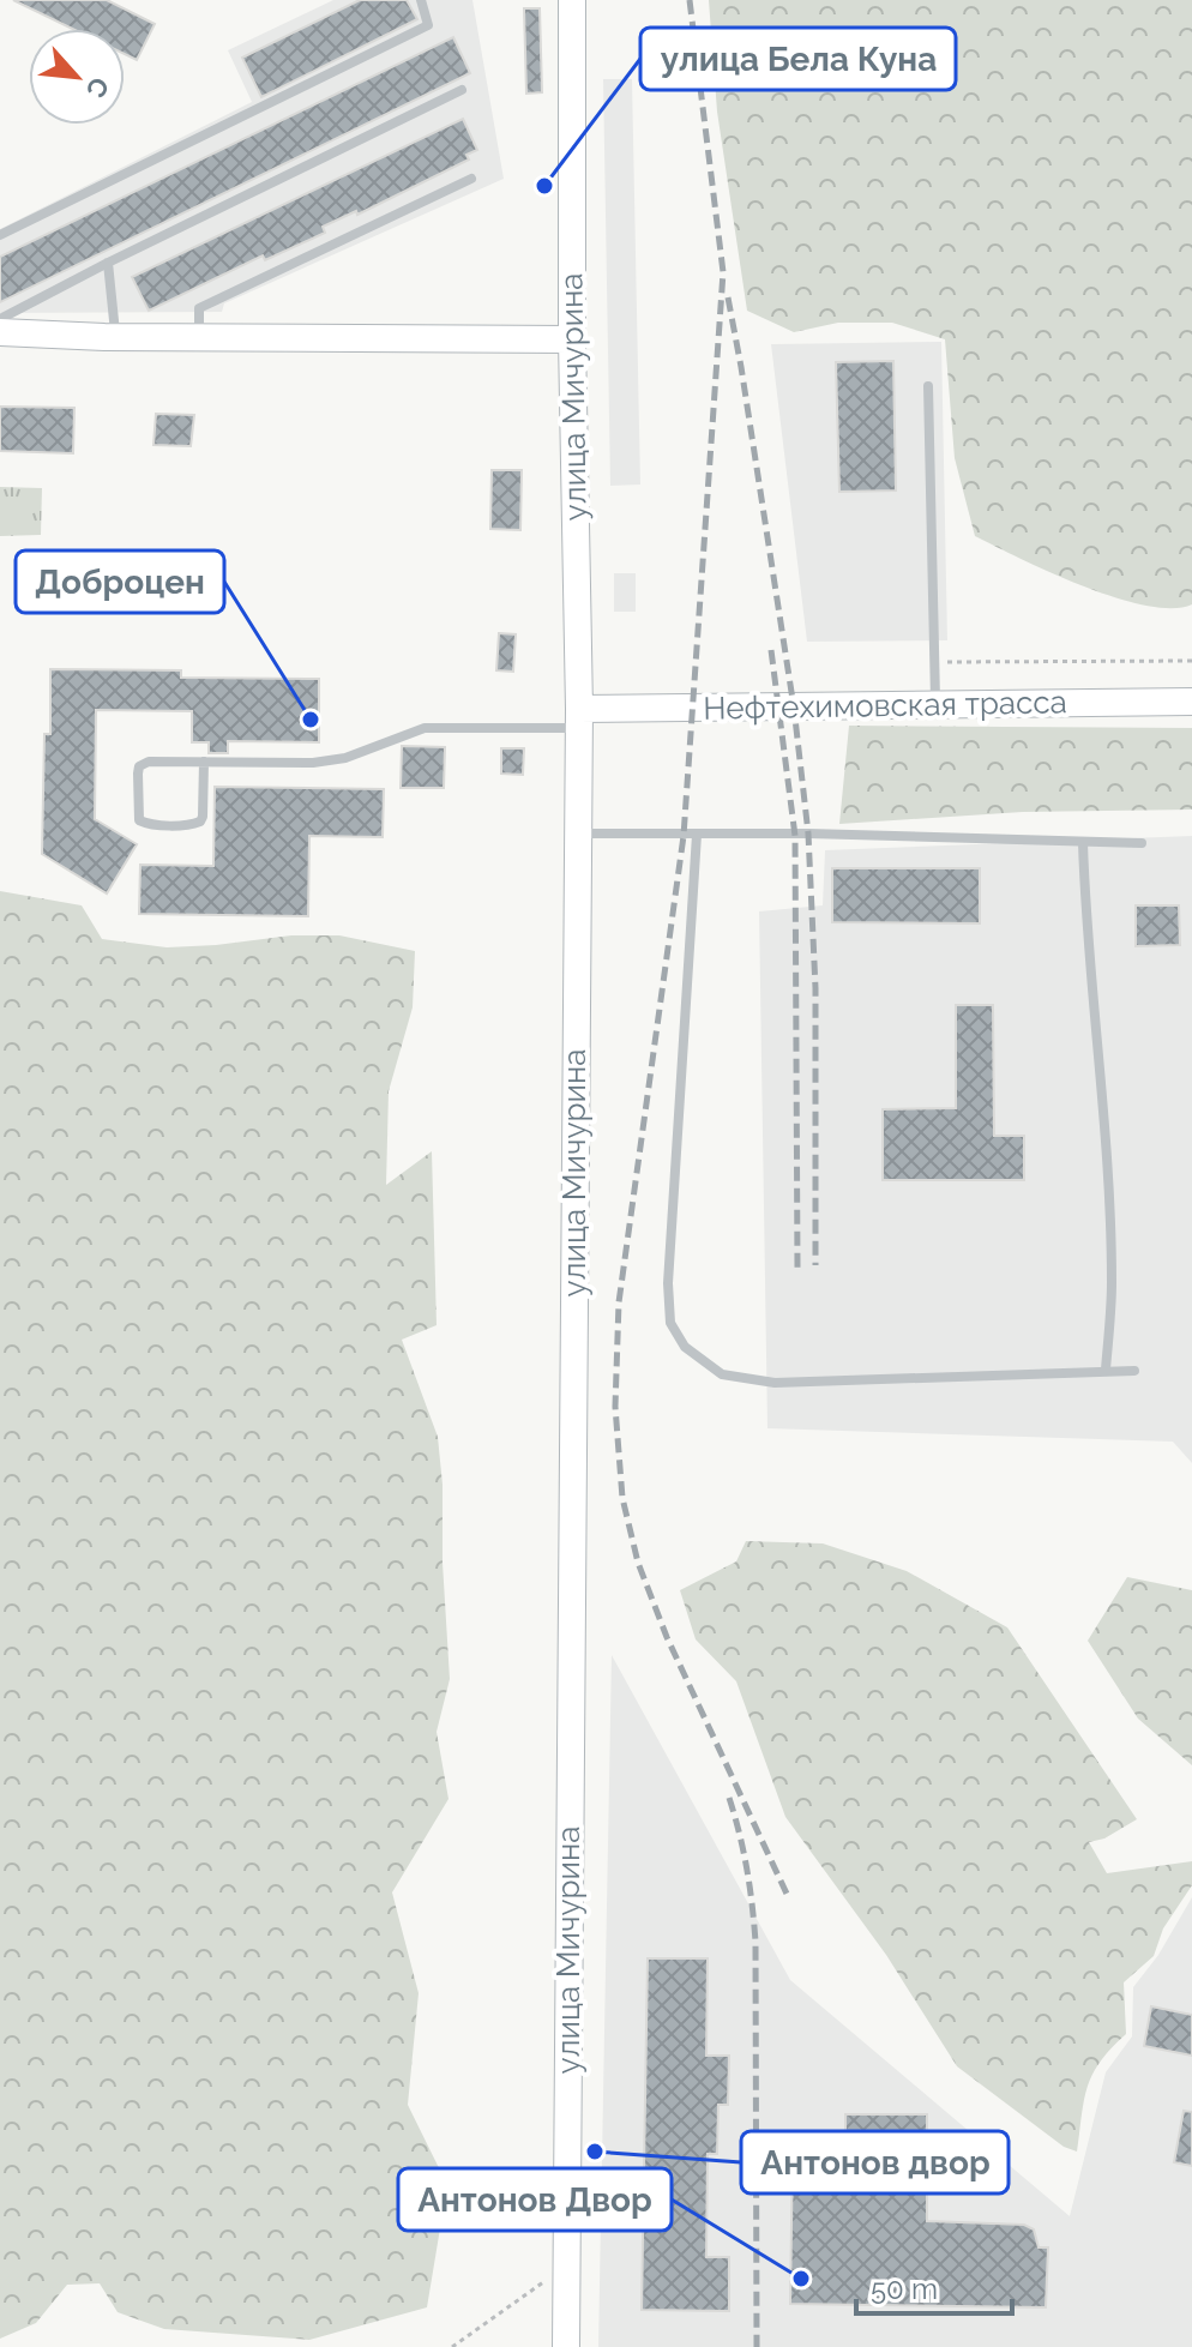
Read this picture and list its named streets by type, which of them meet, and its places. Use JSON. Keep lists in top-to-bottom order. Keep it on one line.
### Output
{"streets":{"main road":["улица Мичурина","Нефтехимовская трасса"]},"crossings":[["улица Мичурина","Нефтехимовская трасса"]],"places":["улица Бела Куна","Доброцен","Антонов двор","Антонов Двор"],"scale_bar":"50 m","north":"bottom right"}
